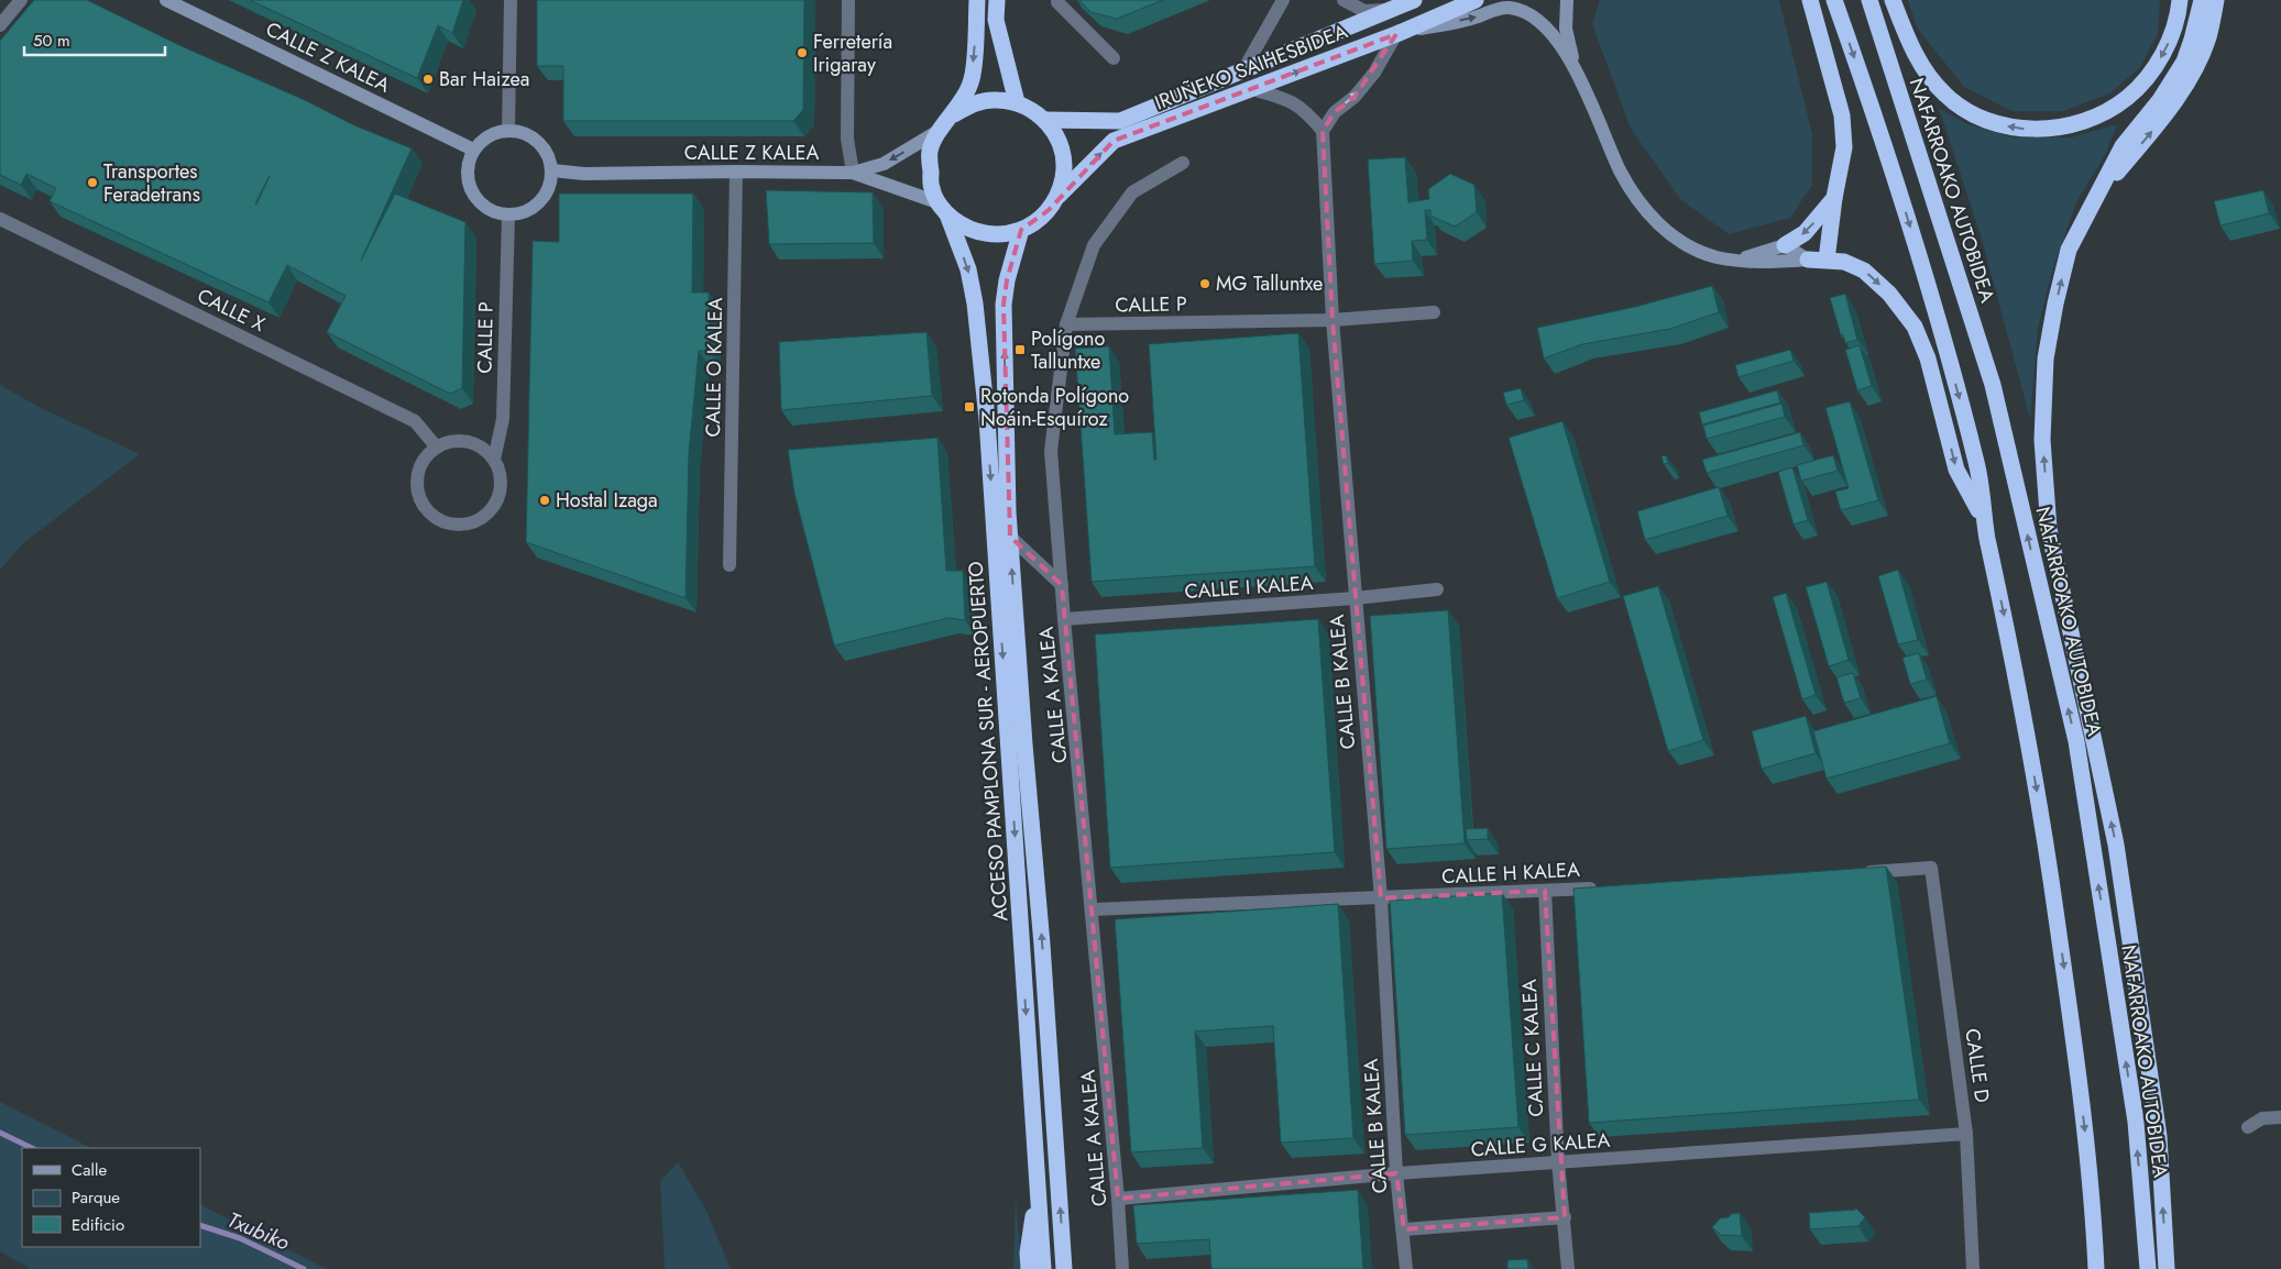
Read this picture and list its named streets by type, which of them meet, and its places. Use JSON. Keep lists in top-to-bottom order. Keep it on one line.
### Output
{"streets":{"highway":["IRUÑEKO SAIHESBIDEA","NAFARROAKO AUTOBIDEA","ACCESO PAMPLONA SUR - AEROPUERTO"],"street":["CALLE Z KALEA","CALLE P","CALLE X","CALLE O KALEA","CALLE I KALEA","CALLE B KALEA","CALLE A KALEA","CALLE H KALEA","CALLE C KALEA","CALLE D","CALLE G KALEA"]},"crossings":[["CALLE Z KALEA","CALLE P"],["CALLE Z KALEA","CALLE O KALEA"],["IRUÑEKO SAIHESBIDEA","ACCESO PAMPLONA SUR - AEROPUERTO"],["CALLE P","CALLE X"],["CALLE P","CALLE B KALEA"],["CALLE P","CALLE A KALEA"],["CALLE I KALEA","CALLE B KALEA"],["CALLE I KALEA","CALLE A KALEA"],["CALLE B KALEA","CALLE H KALEA"],["CALLE B KALEA","CALLE G KALEA"],["CALLE A KALEA","CALLE H KALEA"],["CALLE A KALEA","CALLE G KALEA"],["CALLE H KALEA","CALLE C KALEA"],["CALLE C KALEA","CALLE G KALEA"],["CALLE D","CALLE G KALEA"]],"water":["Txubiko"],"places":{"other":["Ferretería Irigaray","Bar Haizea","Transportes Feradetrans","MG Talluntxe","Hostal Izaga"],"transit":["Polígono Talluntxe","Rotonda Polígono Noáin-Esquíroz"]},"legend":["Calle","Parque","Edificio"],"scale_bar":"50 m"}
